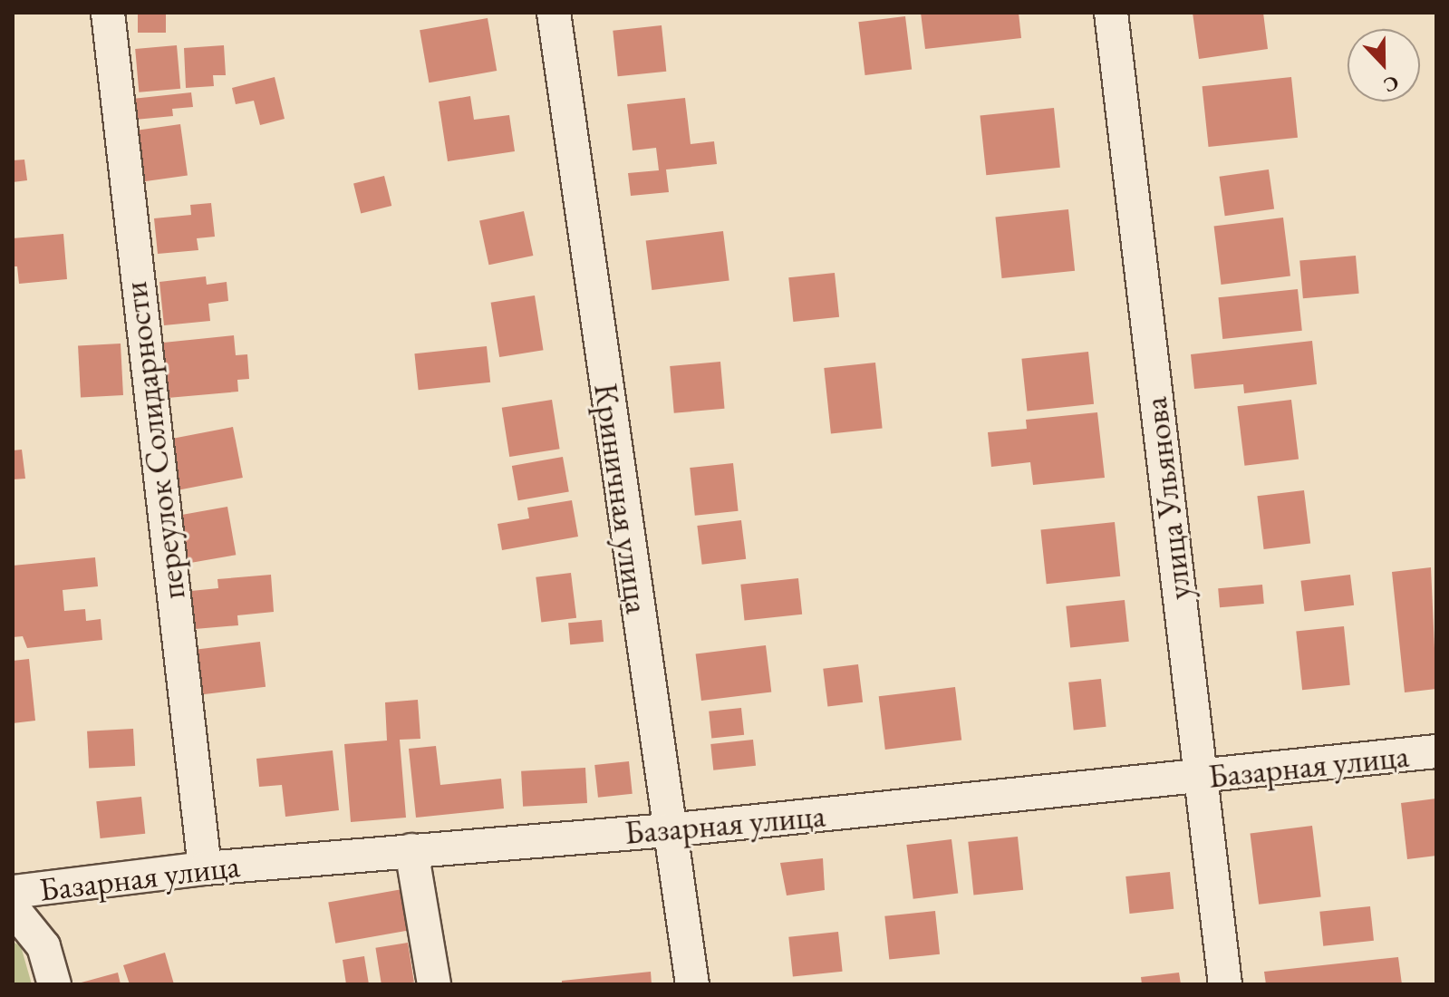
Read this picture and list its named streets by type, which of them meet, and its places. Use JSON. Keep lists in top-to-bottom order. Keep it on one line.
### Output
{"streets":{"street":["переулок Солидарности","Криничная улица","улица Ульянова","Базарная улица"]},"crossings":[["переулок Солидарности","Базарная улица"],["Криничная улица","Базарная улица"],["улица Ульянова","Базарная улица"]],"north":"bottom"}
